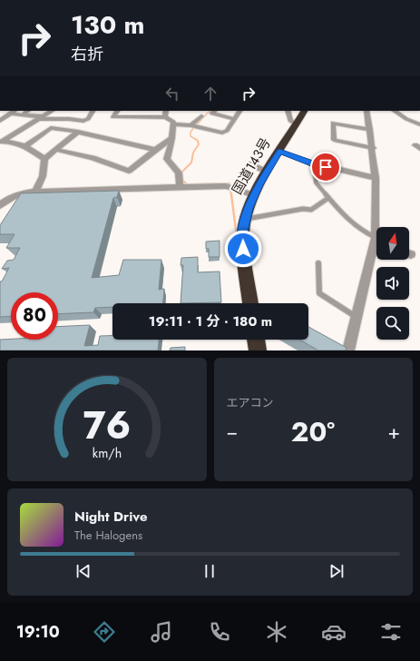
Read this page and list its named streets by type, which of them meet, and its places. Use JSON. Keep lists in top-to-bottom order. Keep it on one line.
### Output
{"streets":{"highway":["国道143号"]},"north":"top","page":{"turn":["130 m","右折"],"limit":"80","trip":"19:11 · 1 分 · 180 m","tile":"エアコン","heat":["−","20°","+"],"song":["Night Drive","The Halogens"],"tabs":"19:10","gauge":["76","km/h"]}}
